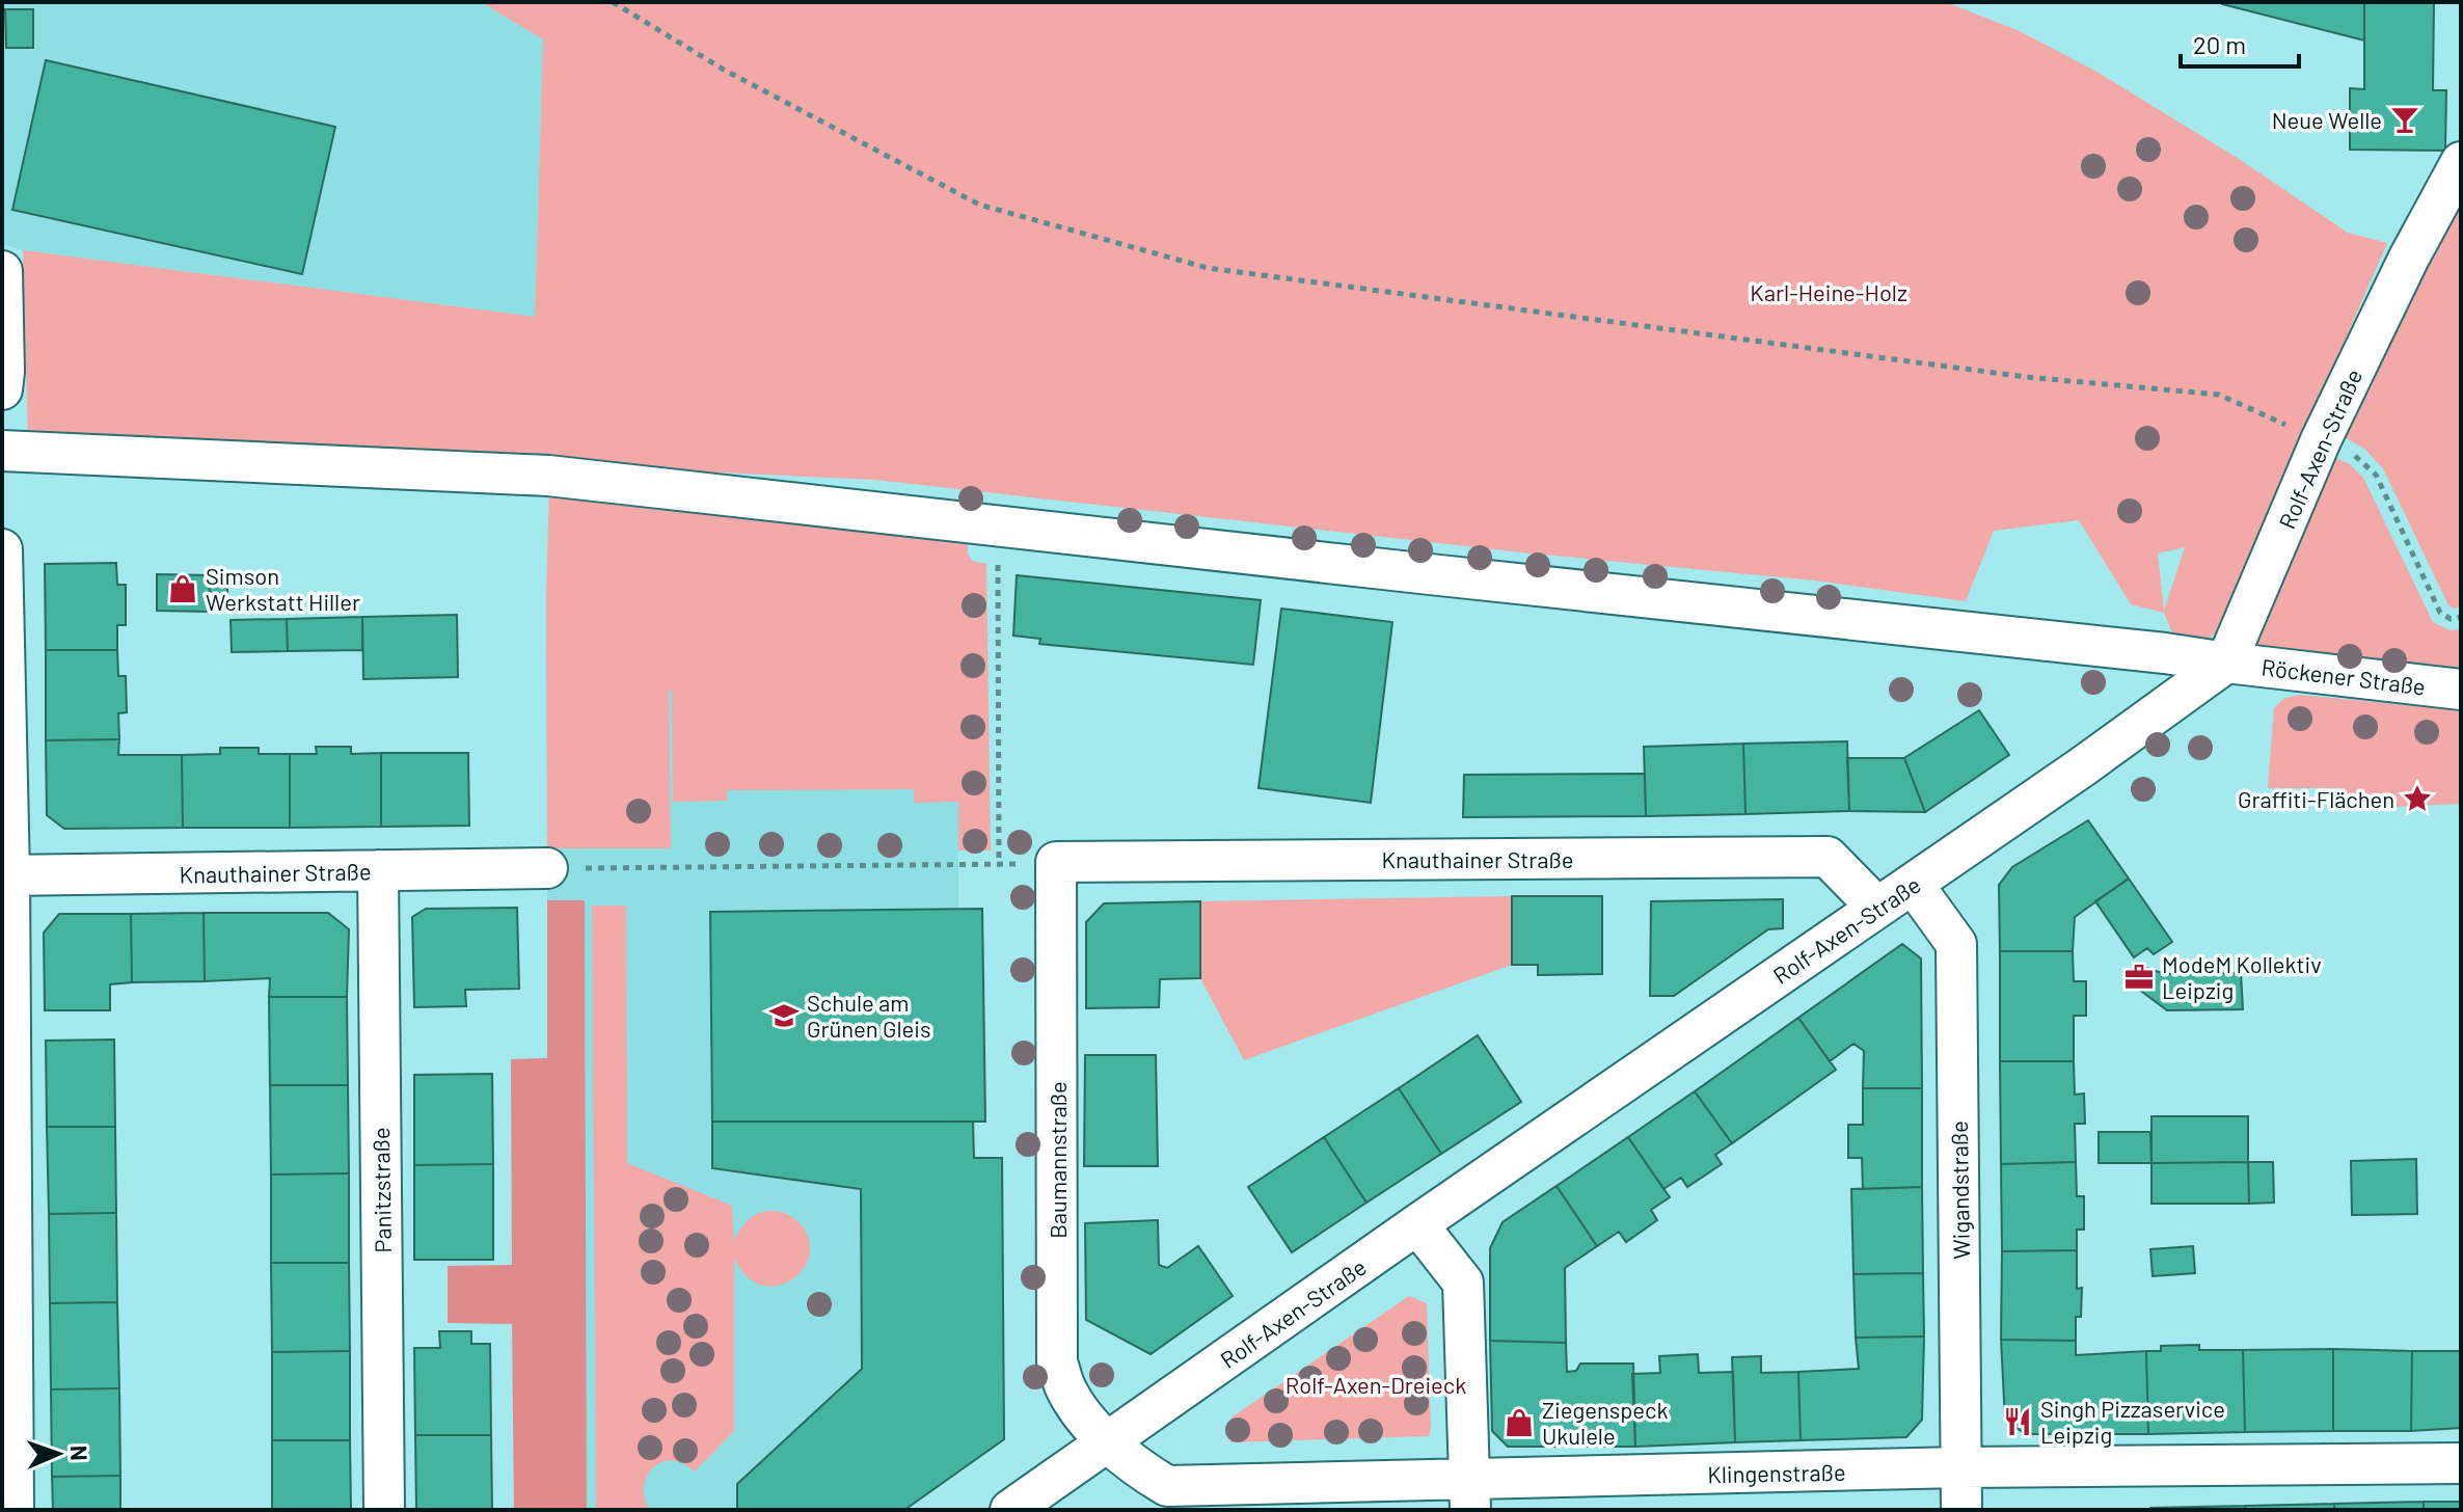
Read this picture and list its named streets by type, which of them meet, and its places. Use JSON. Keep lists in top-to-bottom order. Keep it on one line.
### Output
{"streets":{"street":["Rolf-Axen-Straße","Röckener Straße","Knauthainer Straße","Baumannstraße","Panitzstraße","Wigandstraße","Klingenstraße"]},"crossings":[["Rolf-Axen-Straße","Röckener Straße"],["Rolf-Axen-Straße","Knauthainer Straße"],["Rolf-Axen-Straße","Baumannstraße"],["Rolf-Axen-Straße","Wigandstraße"],["Rolf-Axen-Straße","Klingenstraße"],["Knauthainer Straße","Baumannstraße"],["Knauthainer Straße","Panitzstraße"],["Baumannstraße","Klingenstraße"],["Wigandstraße","Klingenstraße"]],"parks":["Karl-Heine-Holz","Rolf-Axen-Dreieck"],"places":{"bar":["Neue Welle"],"shop":["Simson Werkstatt Hiller","Ziegenspeck Ukulele"],"place":["Graffiti-Flächen"],"office":["ModeM Kollektiv Leipzig"],"school or university":["Schule am Grünen Gleis"],"restaurant":["Singh Pizzaservice Leipzig"]},"scale_bar":"20 m","north":"right"}
